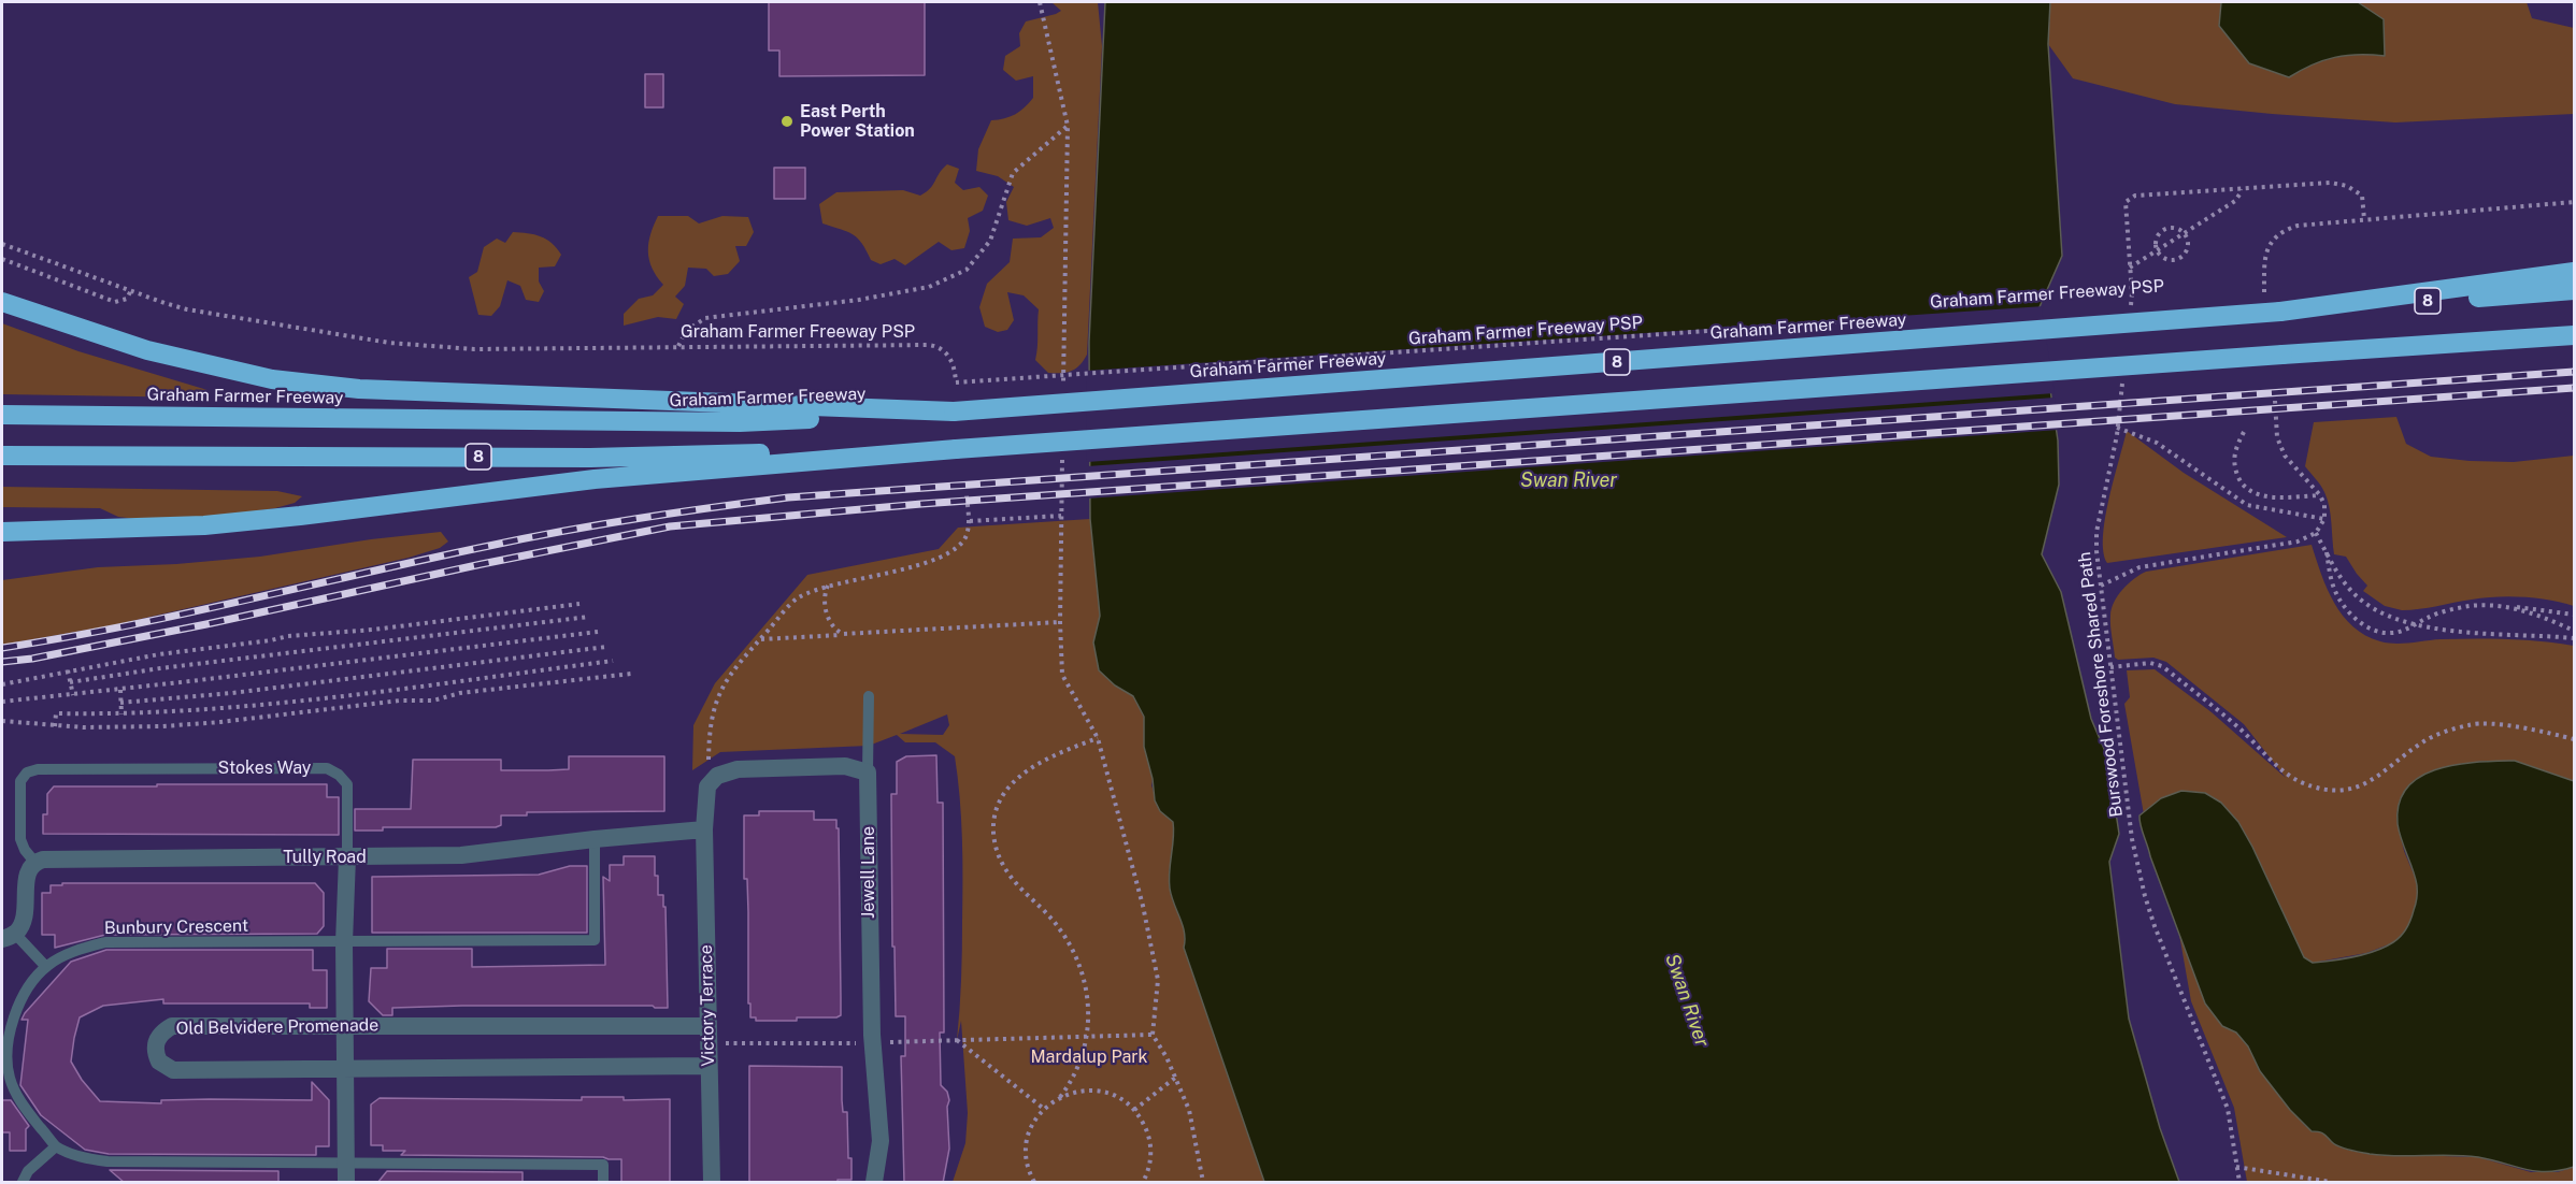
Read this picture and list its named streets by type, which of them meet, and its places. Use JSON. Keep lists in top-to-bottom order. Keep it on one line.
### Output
{"streets":{"highway":["8","Graham Farmer Freeway"],"street":["Stokes Way","Tully Road","Jewell Lane","Victory Terrace","Old Belvidere Promenade"],"lane":["Bunbury Crescent"],"path":["Graham Farmer Freeway PSP","Burswood Foreshore Shared Path"]},"crossings":[["Stokes Way","Tully Road"],["Stokes Way","Bunbury Crescent"],["Stokes Way","Old Belvidere Promenade"],["Tully Road","Bunbury Crescent"],["Tully Road","Victory Terrace"],["Victory Terrace","Old Belvidere Promenade"]],"water":["Swan River"],"parks":["Mardalup Park"],"places":["East Perth Power Station"]}
